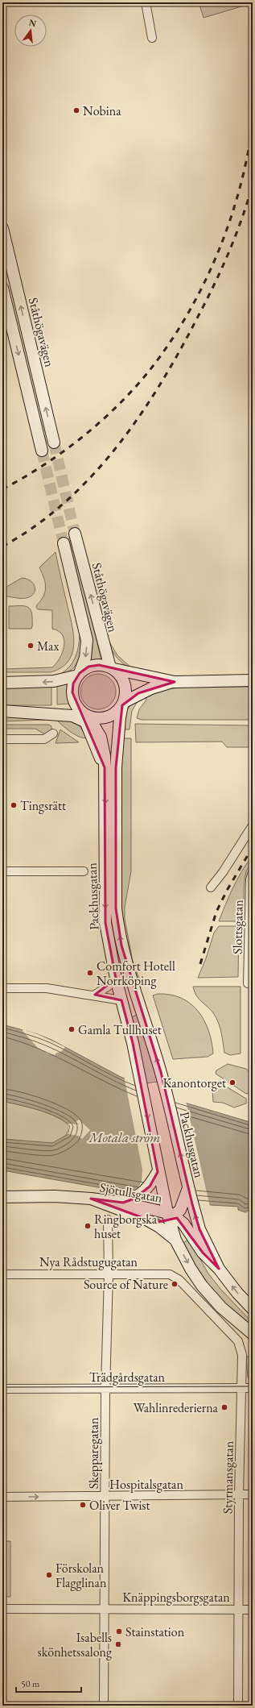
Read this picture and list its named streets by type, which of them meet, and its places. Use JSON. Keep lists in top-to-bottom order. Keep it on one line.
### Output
{"streets":{"main road":["Ståthögavägen","Packhusgatan","Sjötullsgatan"],"street":["Slottsgatan","Nya Rådstugugatan","Trädgårdsgatan","Skepparegatan","Styrmansgatan","Hospitalsgatan","Knäppingsborgsgatan"]},"crossings":[["Ståthögavägen","Packhusgatan"],["Packhusgatan","Sjötullsgatan"],["Nya Rådstugugatan","Skepparegatan"],["Nya Rådstugugatan","Styrmansgatan"],["Trädgårdsgatan","Skepparegatan"],["Trädgårdsgatan","Styrmansgatan"],["Skepparegatan","Hospitalsgatan"],["Skepparegatan","Knäppingsborgsgatan"],["Styrmansgatan","Hospitalsgatan"],["Styrmansgatan","Knäppingsborgsgatan"]],"one_way":["Hospitalsgatan"],"water":["Motala ström"],"places":["Nobina","Max","Tingsrätt","Comfort Hotell Norrköping","Gamla Tullhuset","Kanontorget","Ringborgska huset","Source of Nature","Wahlinrederierna","Oliver Twist","Förskolan Flagglinan","Stainstation","Isabells skönhetssalong"],"scale_bar":"50 m","north":"top"}
